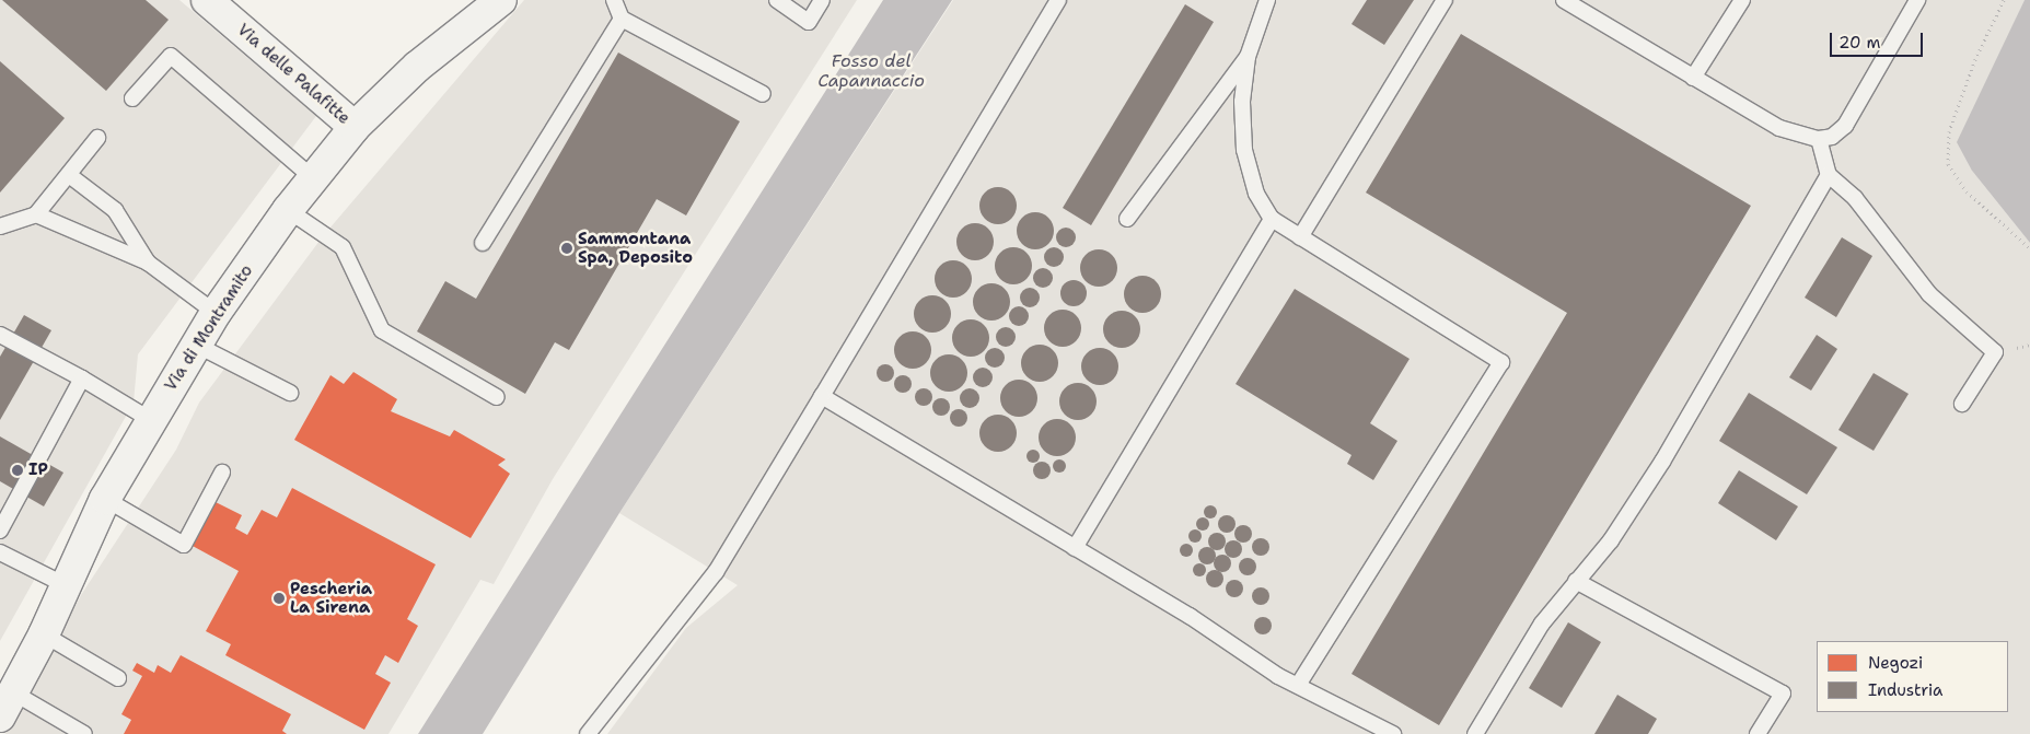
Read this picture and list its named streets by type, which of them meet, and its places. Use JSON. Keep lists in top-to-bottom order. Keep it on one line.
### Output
{"streets":{"main road":["Via delle Palafitte","Via di Montramito"]},"crossings":[["Via delle Palafitte","Via di Montramito"]],"water":["Fosso del Capannaccio"],"places":["Sammontana Spa, Deposito","IP","Pescheria La Sirena"],"legend":["Negozi","Industria"],"scale_bar":"20 m"}
